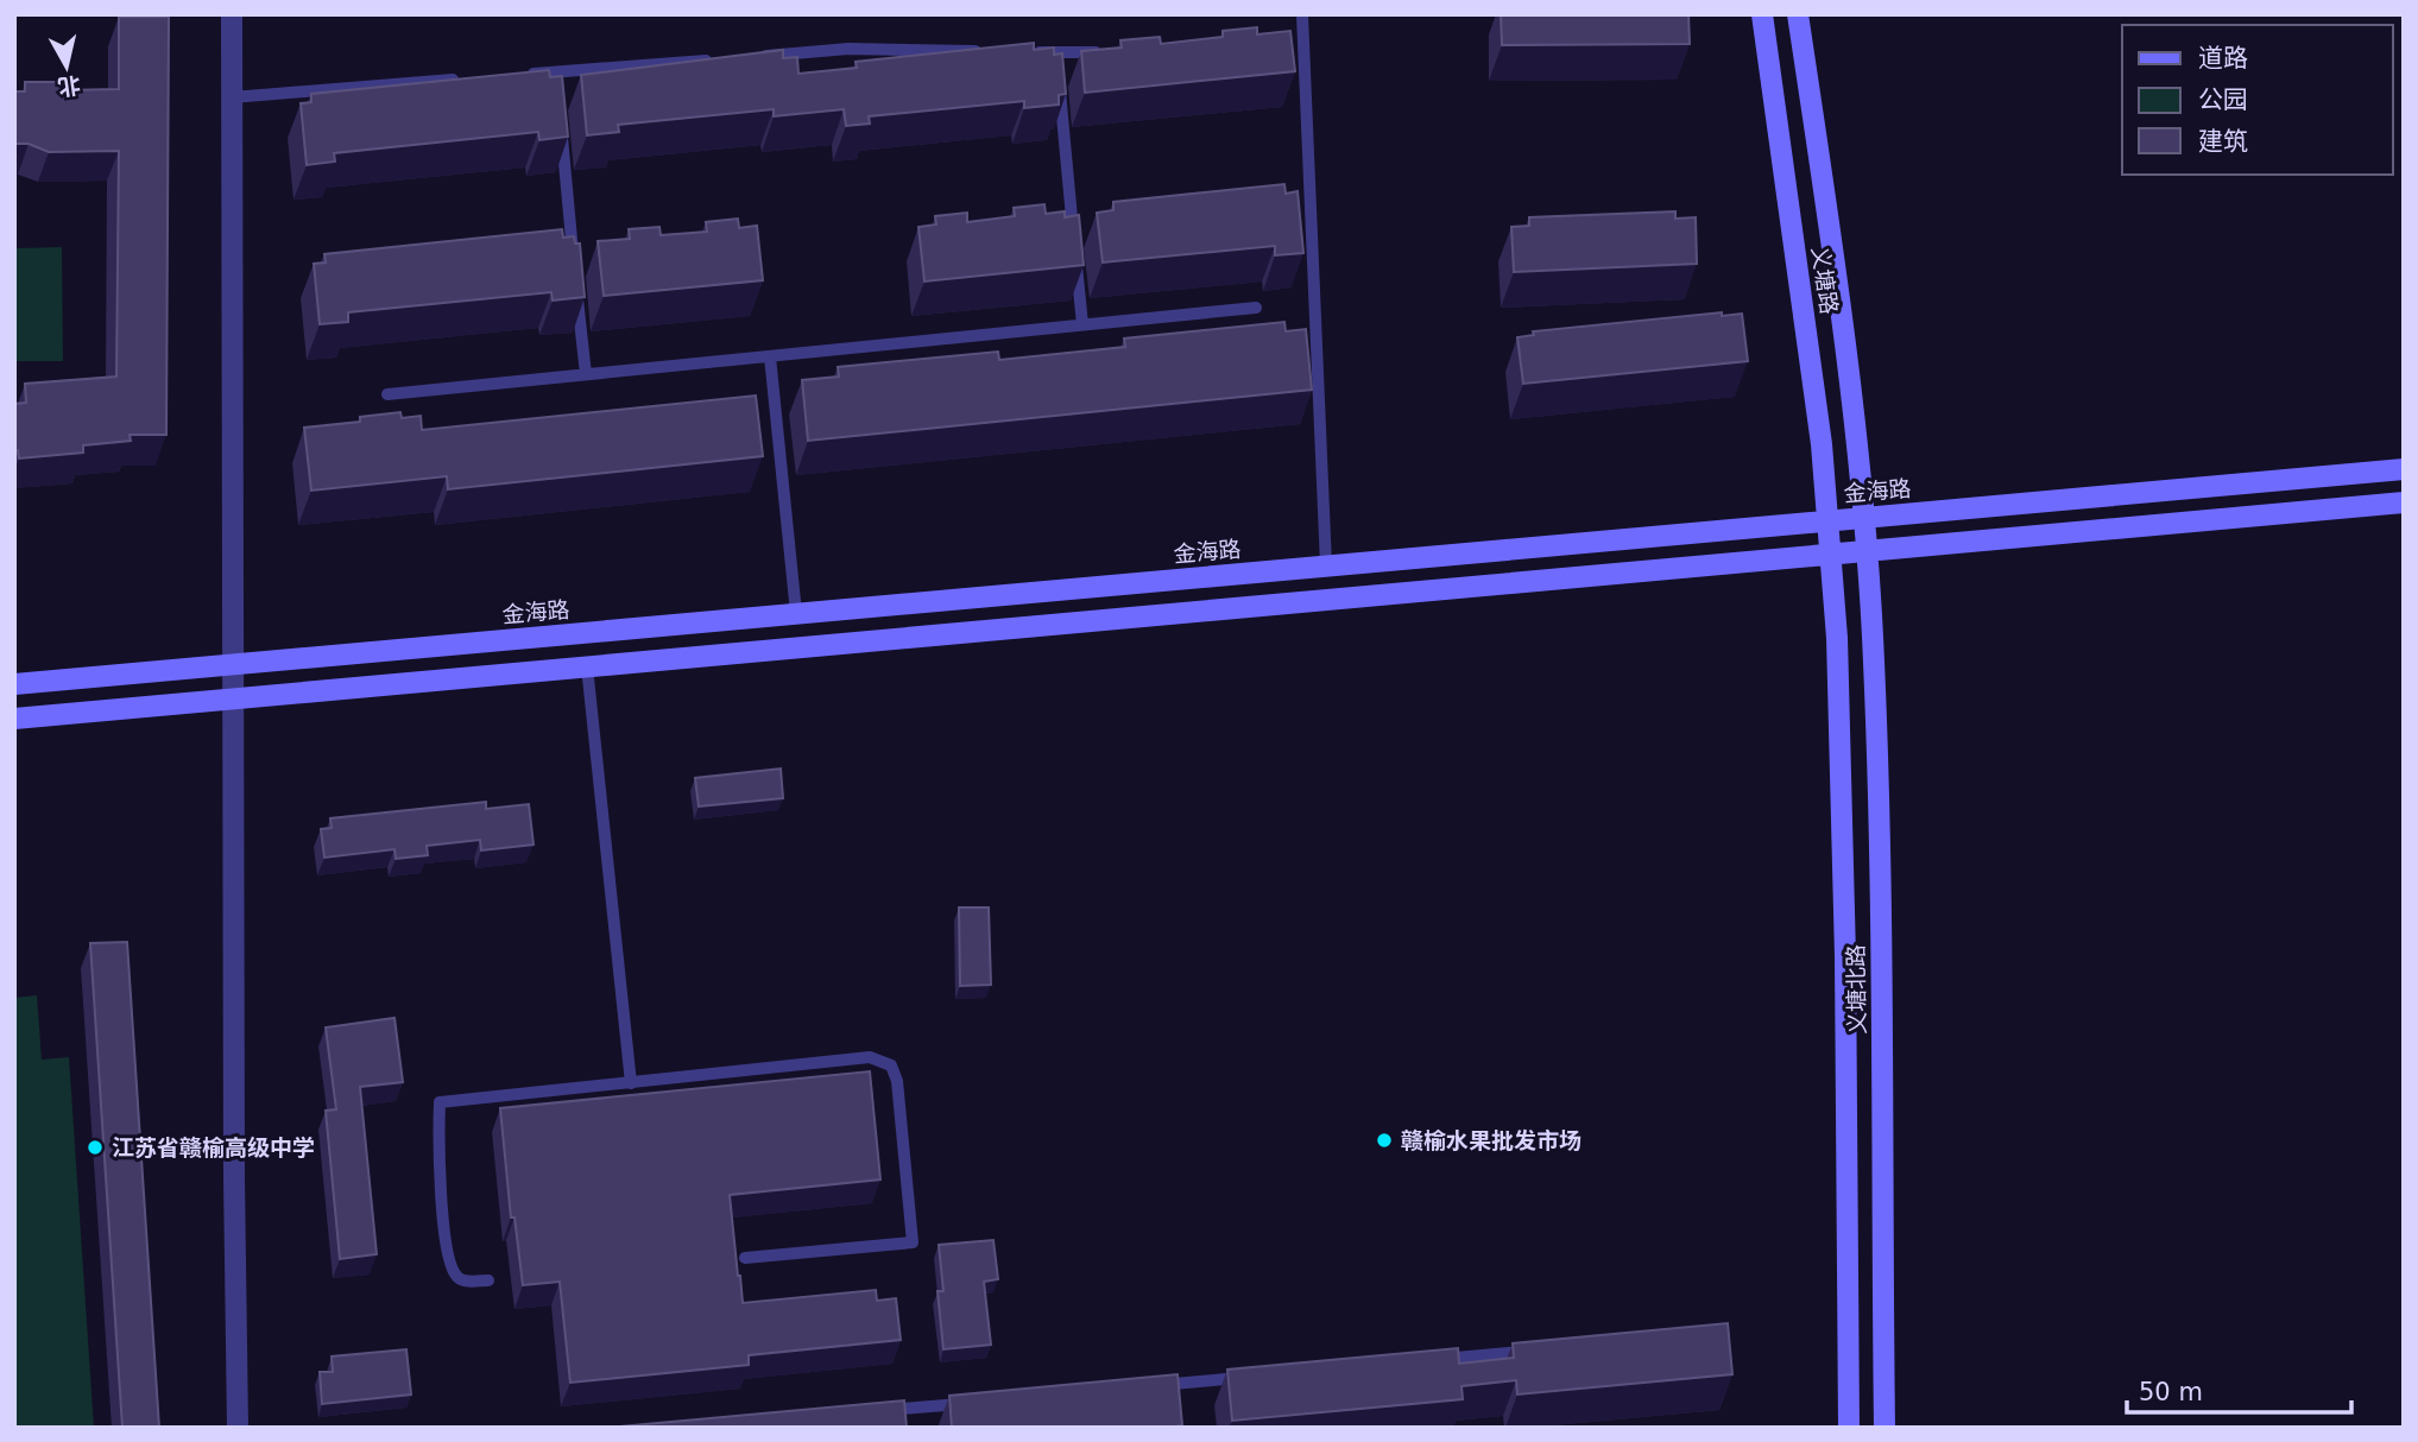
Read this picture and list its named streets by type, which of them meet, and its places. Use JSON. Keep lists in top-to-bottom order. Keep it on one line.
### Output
{"streets":{"main road":["义塘路","金海路","义塘北路"]},"crossings":[["义塘路","金海路"],["义塘路","义塘北路"]],"places":["赣榆水果批发市场","江苏省赣榆高级中学"],"legend":["道路","公园","建筑"],"scale_bar":"50 m","north":"bottom"}
